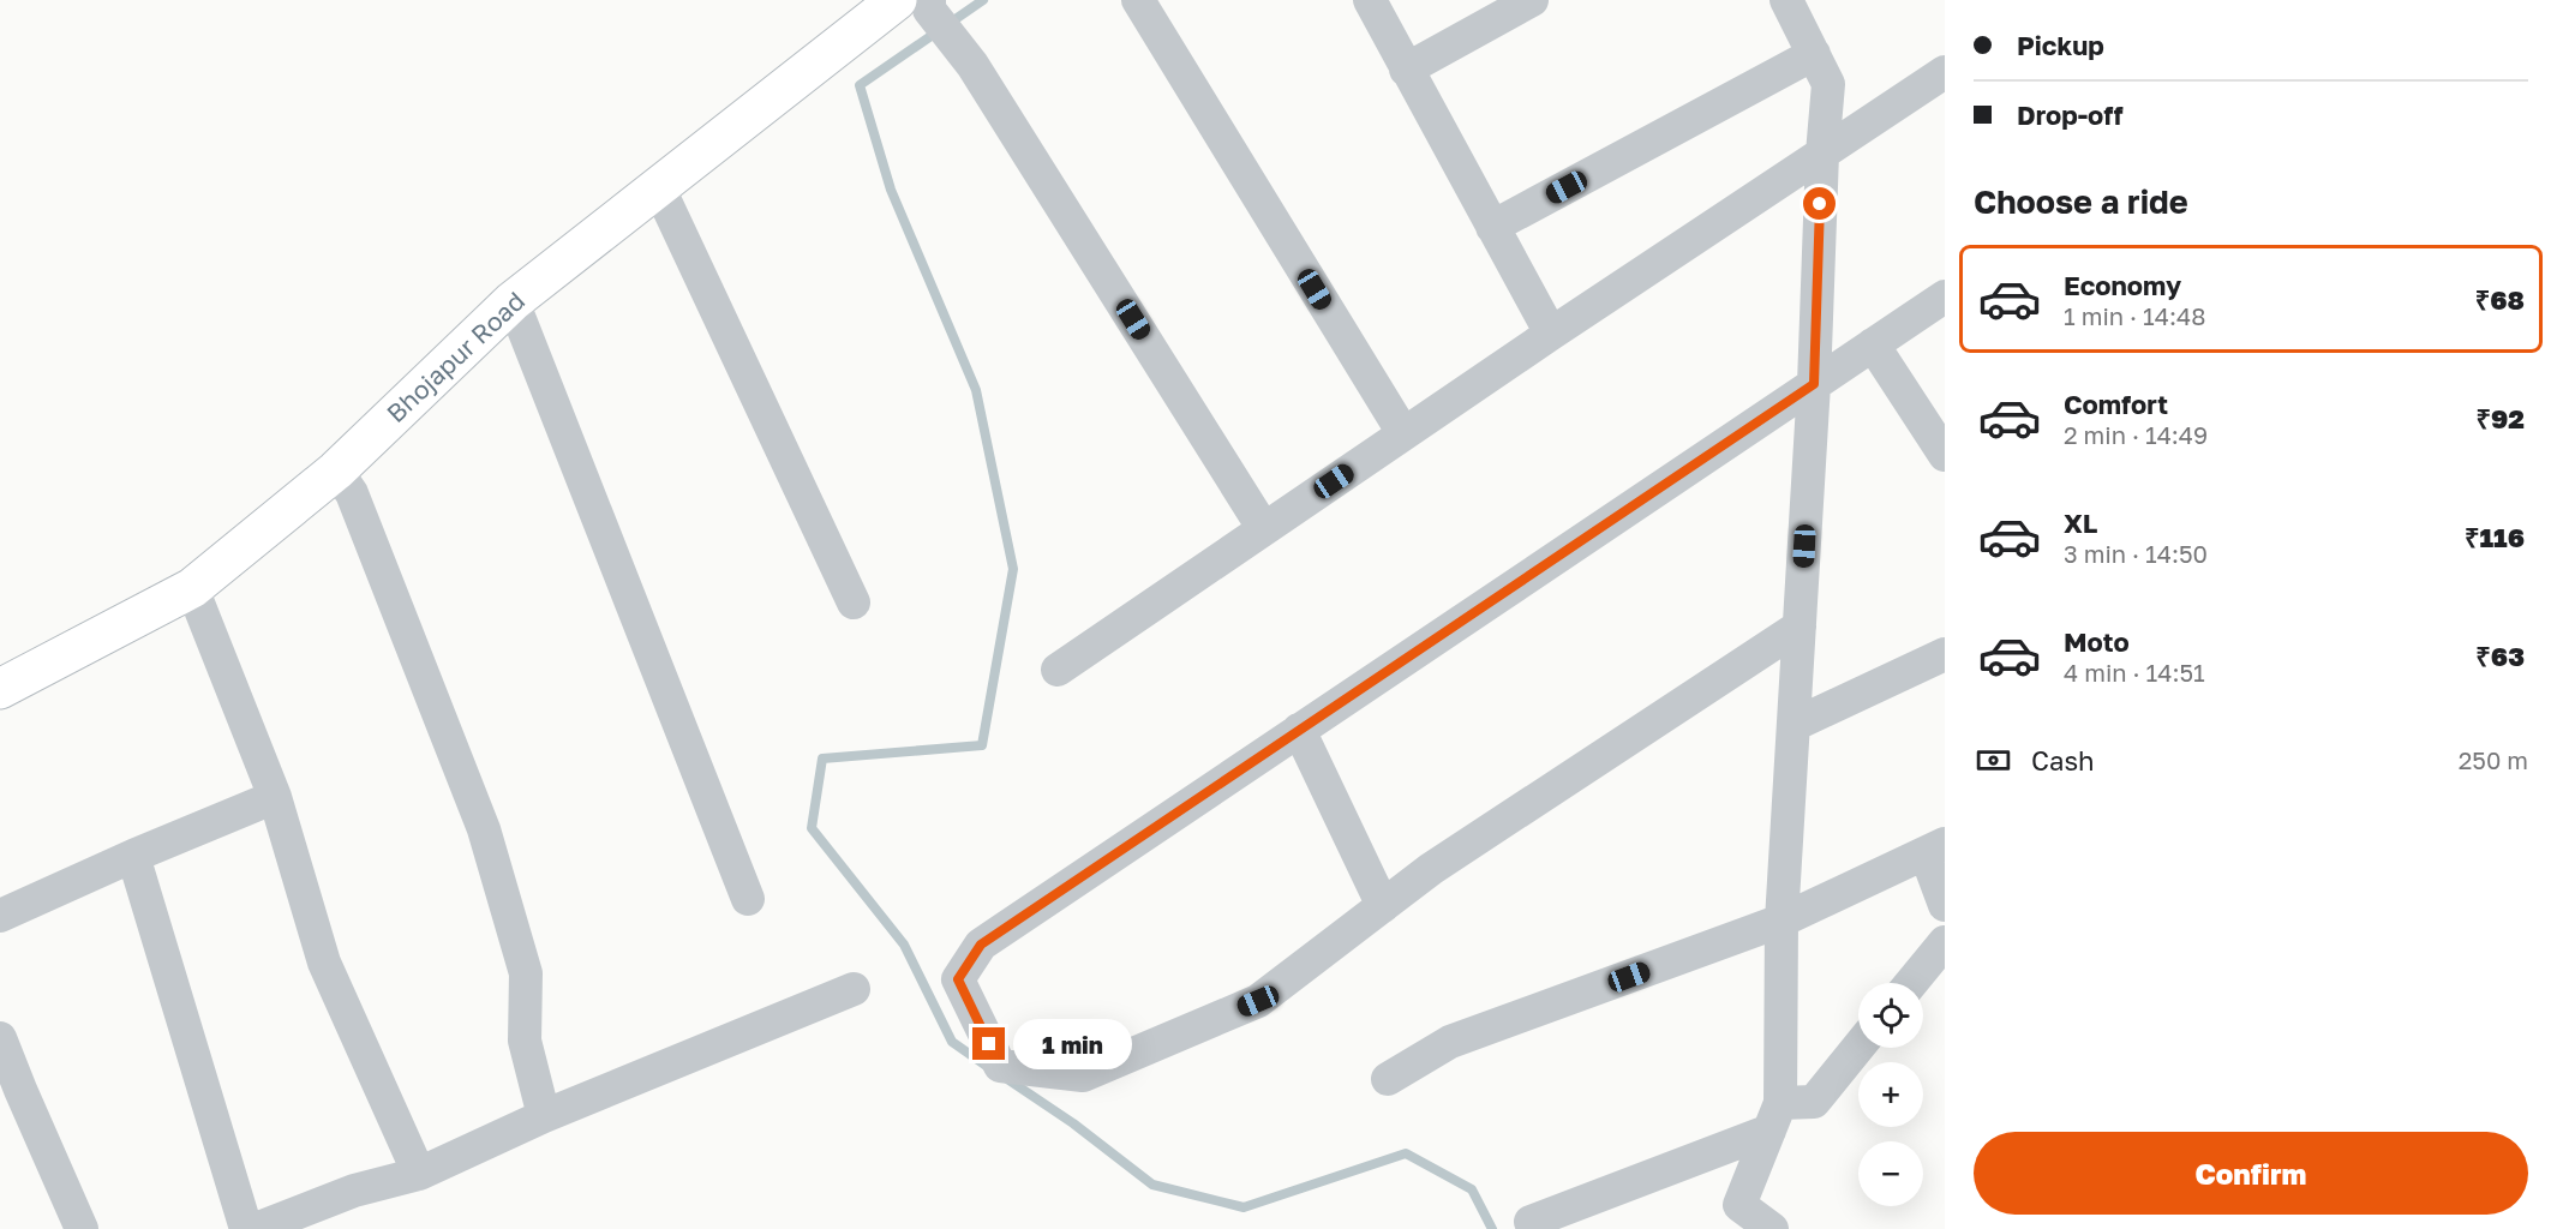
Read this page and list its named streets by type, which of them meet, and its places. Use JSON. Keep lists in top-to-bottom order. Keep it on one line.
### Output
{"streets":{"street":["Bhojapur Road"]},"page":{"banner":["Pickup","Drop-off"],"heading":"Choose a ride","list":[{"name":"Economy","note":"1 min · 14:48","value":"₹68"},{"name":"Comfort","note":"2 min · 14:49","value":"₹92"},{"name":"XL","note":"3 min · 14:50","value":"₹116"},{"name":"Moto","note":"4 min · 14:51","value":"₹63"}],"pay":["Cash","250 m"],"map_buttons":["+","−"],"bubble":"1 min","buttons":"Confirm"}}
